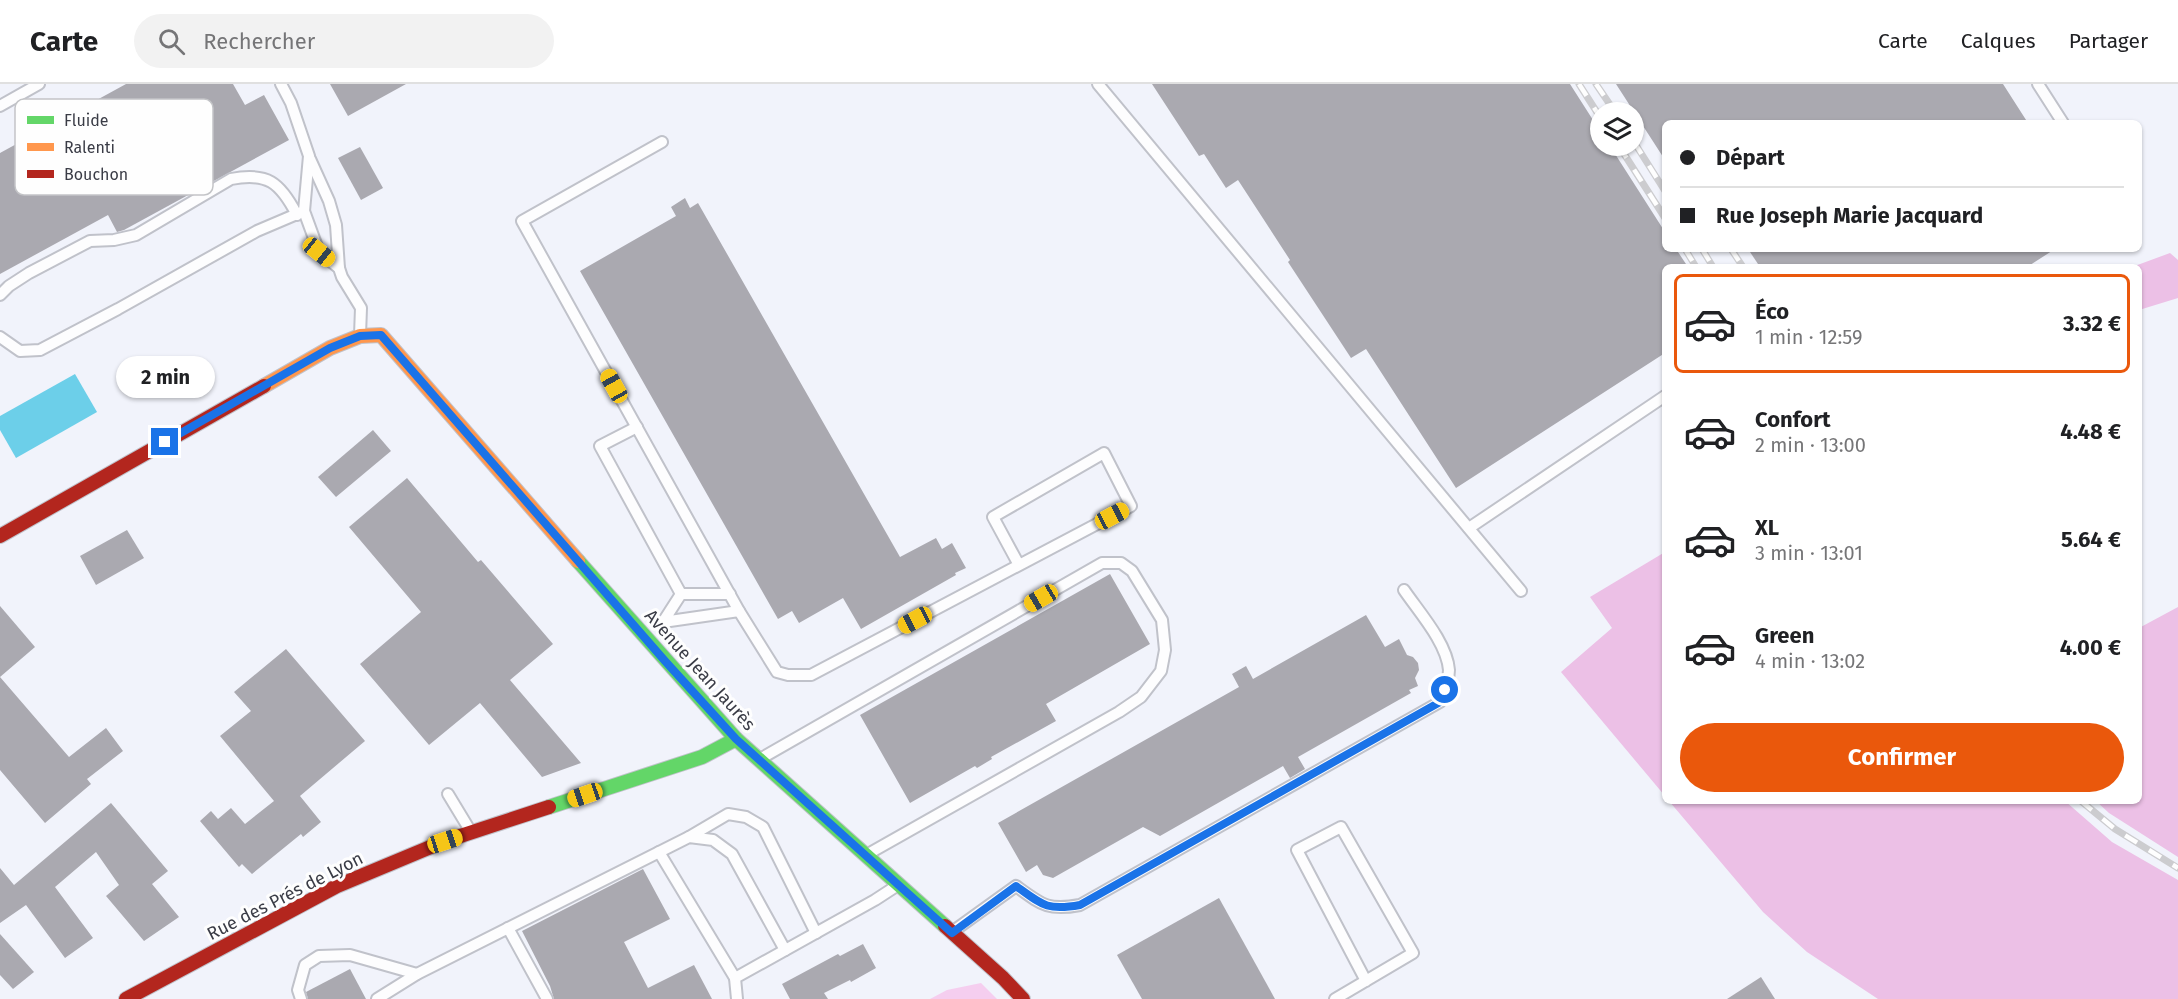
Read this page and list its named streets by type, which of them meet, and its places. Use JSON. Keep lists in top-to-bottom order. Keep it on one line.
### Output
{"streets":{"street":["Avenue Jean Jaurès","Rue des Prés de Lyon"]},"crossings":[["Avenue Jean Jaurès","Rue des Prés de Lyon"]],"legend":["Fluide","Ralenti","Bouchon"],"page":{"header":"Carte","search":"Rechercher","nav":["Carte","Calques","Partager"],"banner":["Départ","Rue Joseph Marie Jacquard"],"list":[{"name":"Éco","note":"1 min · 12:59","value":"3.32 €"},{"name":"Confort","note":"2 min · 13:00","value":"4.48 €"},{"name":"XL","note":"3 min · 13:01","value":"5.64 €"},{"name":"Green","note":"4 min · 13:02","value":"4.00 €"}],"bubble":"2 min","buttons":"Confirmer"}}
